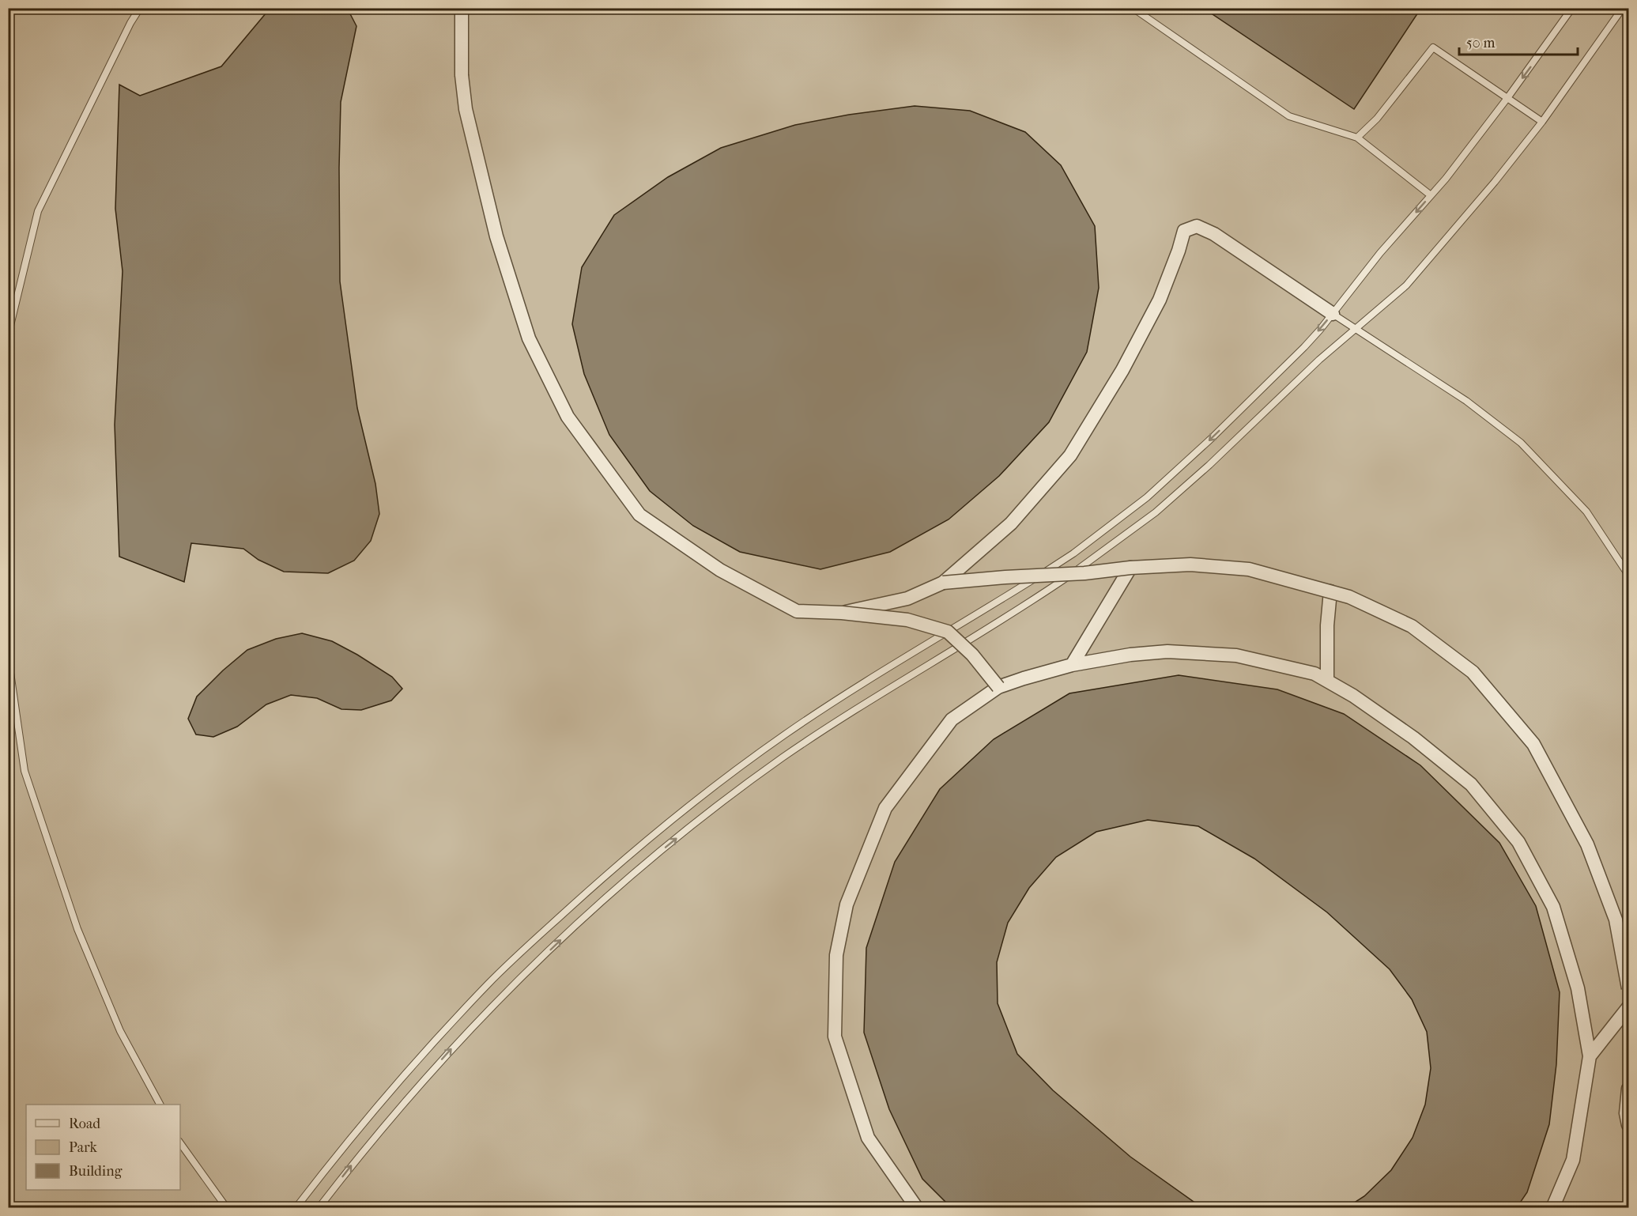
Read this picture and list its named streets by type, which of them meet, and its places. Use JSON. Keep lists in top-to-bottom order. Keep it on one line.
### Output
{"legend":["Road","Park","Building"],"scale_bar":"50 m"}
